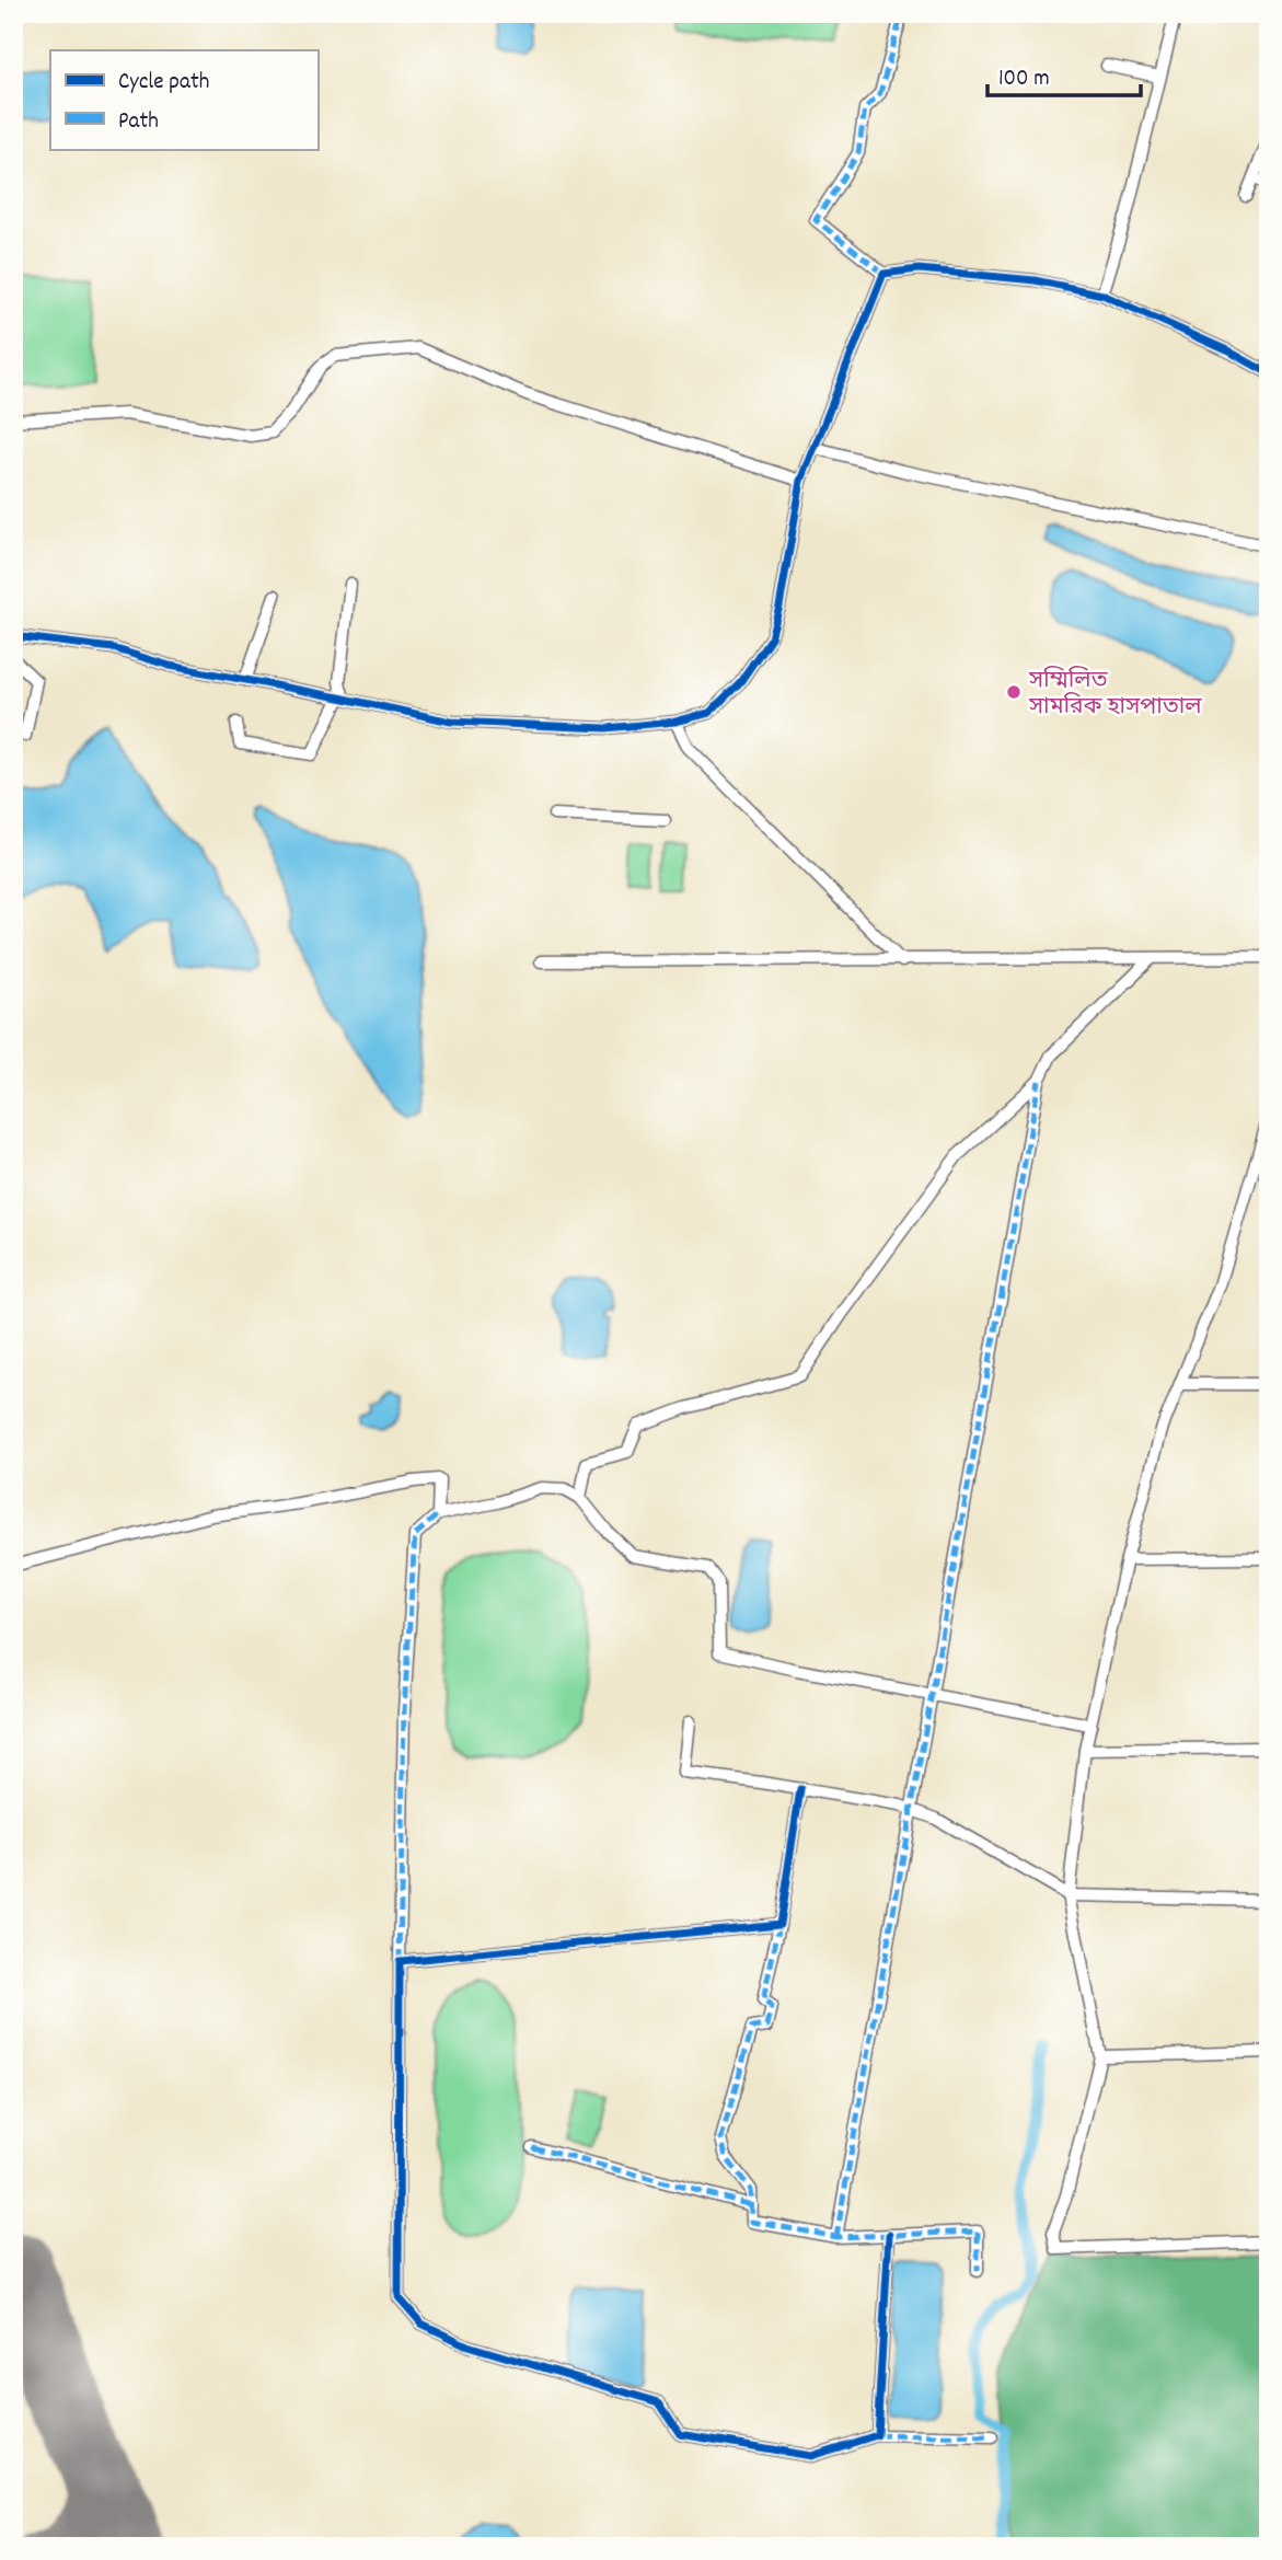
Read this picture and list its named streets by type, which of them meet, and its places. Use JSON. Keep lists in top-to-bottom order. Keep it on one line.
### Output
{"places":["সম্মিলিত সামরিক হাসপাতাল"],"legend":["Cycle path","Path"],"scale_bar":"100 m"}
